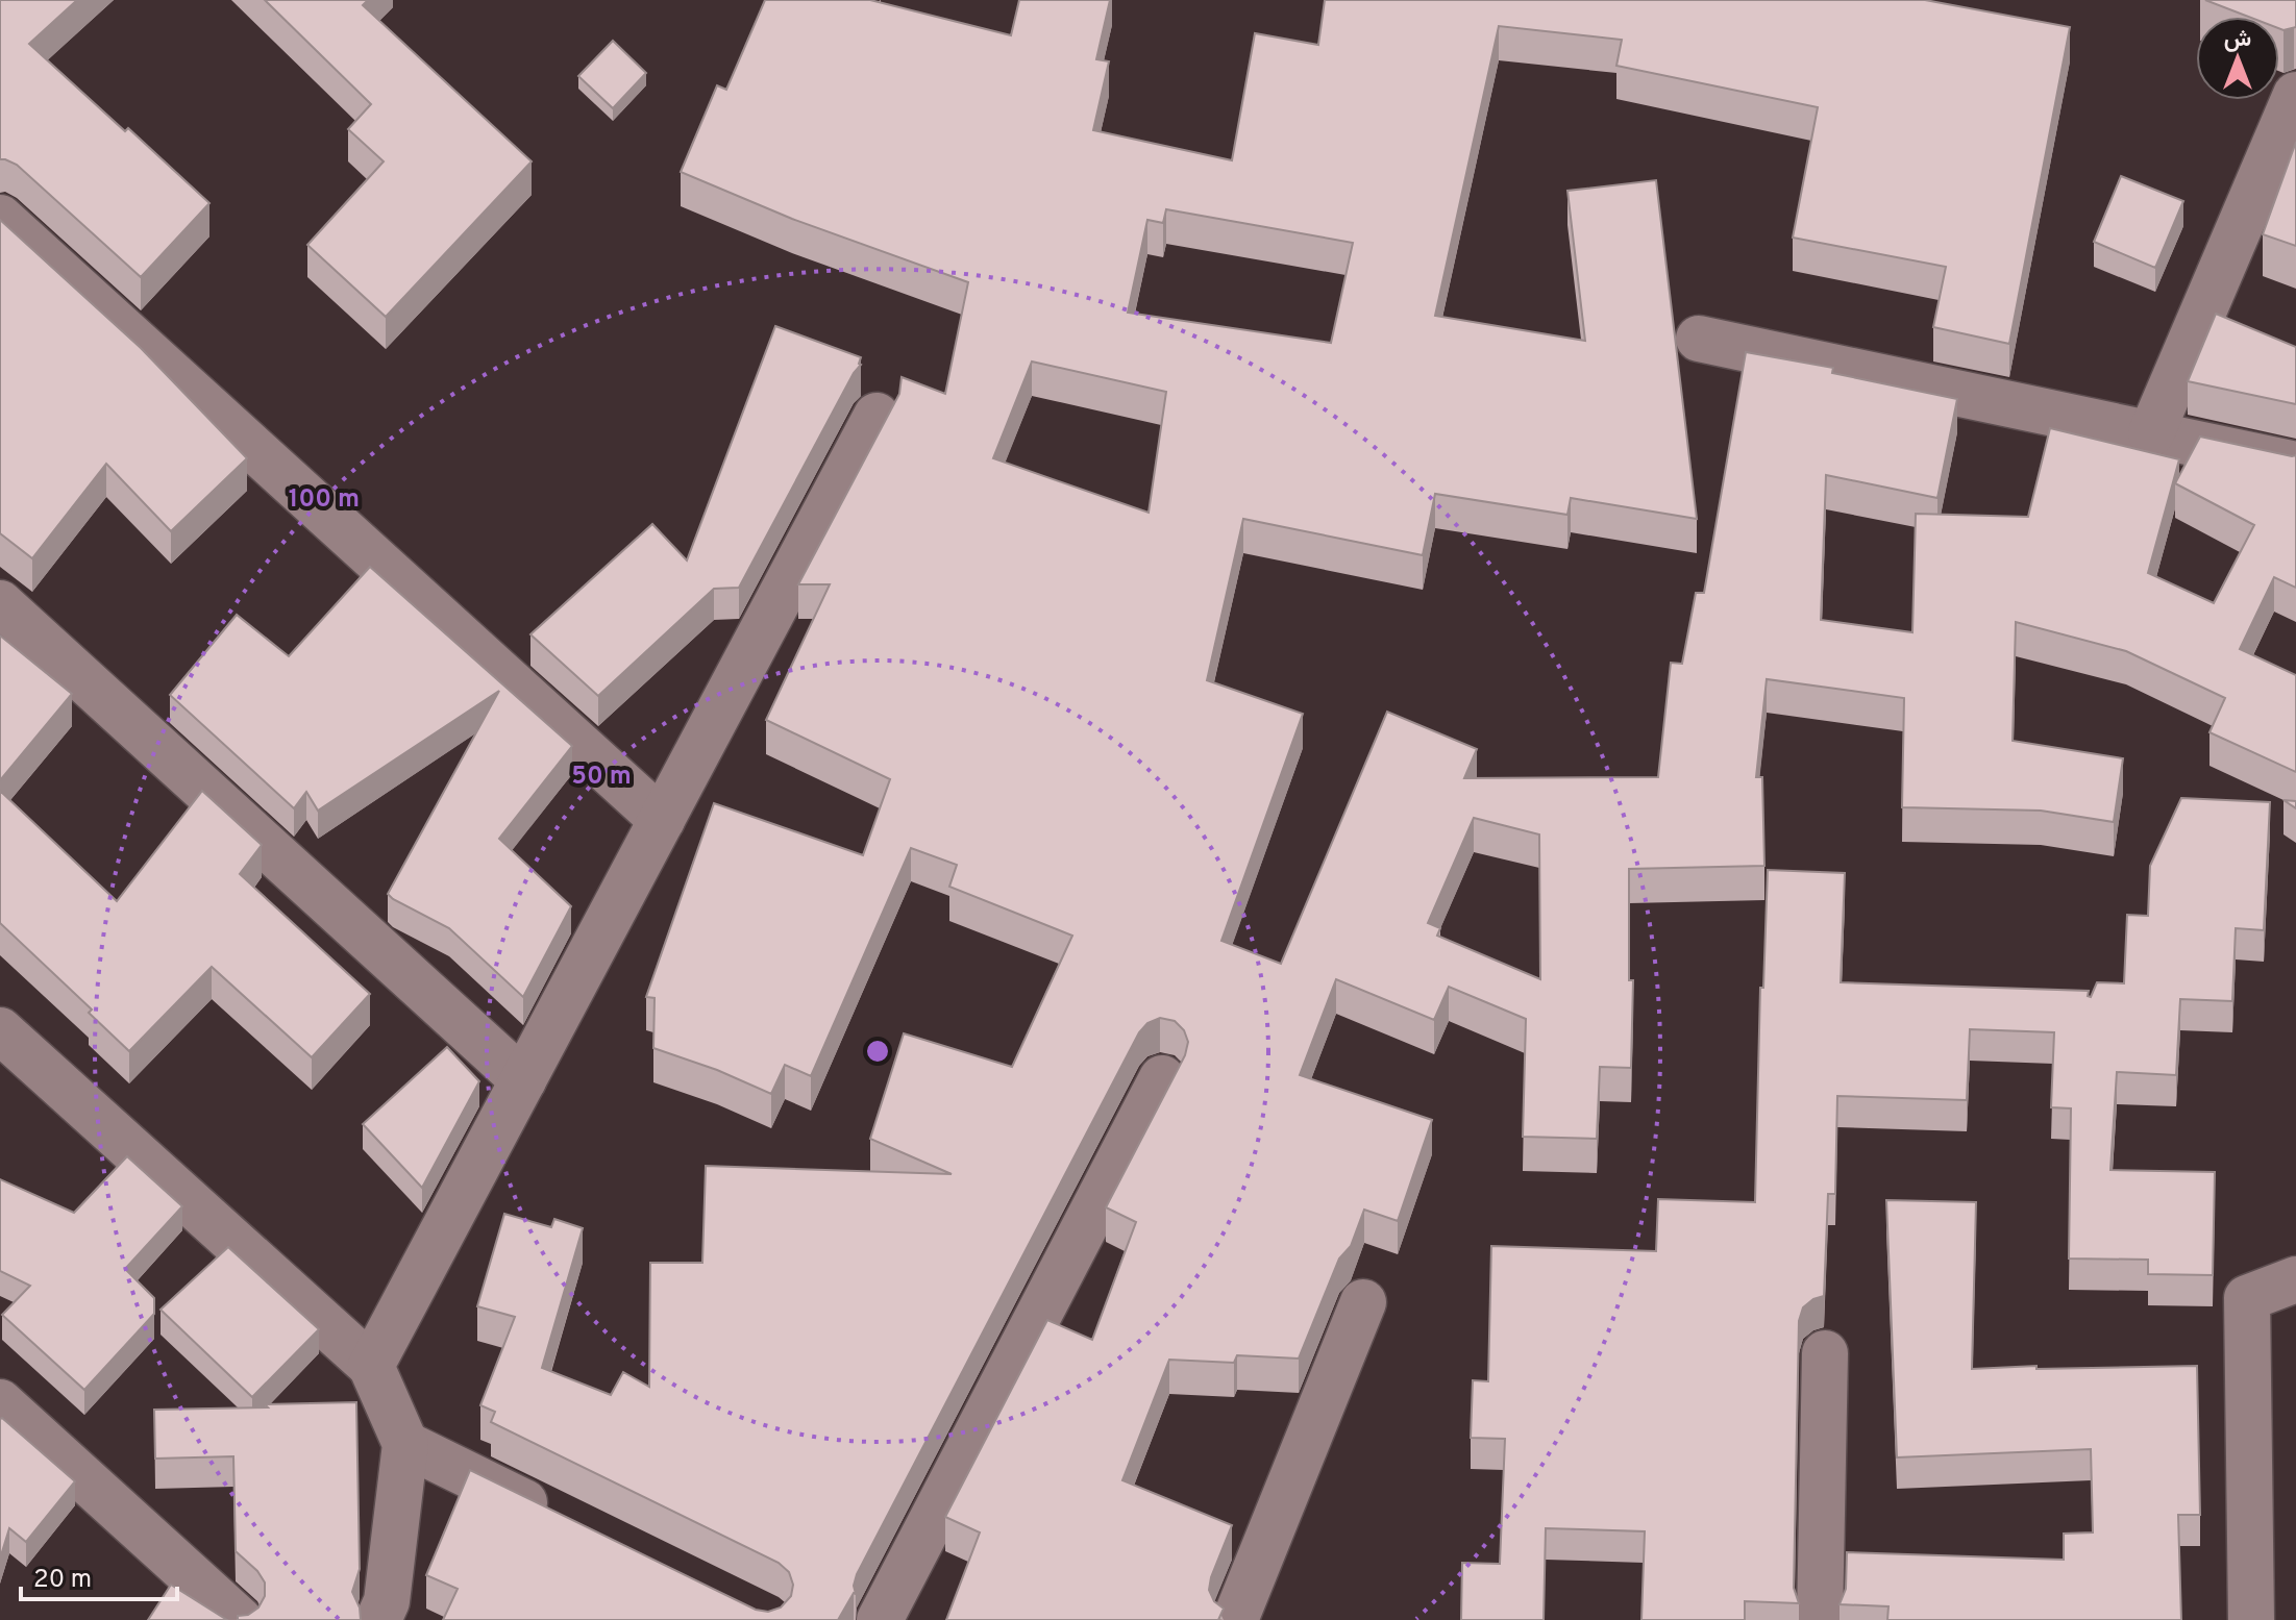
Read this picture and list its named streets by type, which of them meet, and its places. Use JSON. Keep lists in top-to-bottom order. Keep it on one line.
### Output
{"scale_bar":"20 m","north":"top","rings":["100 m","50 m"]}
